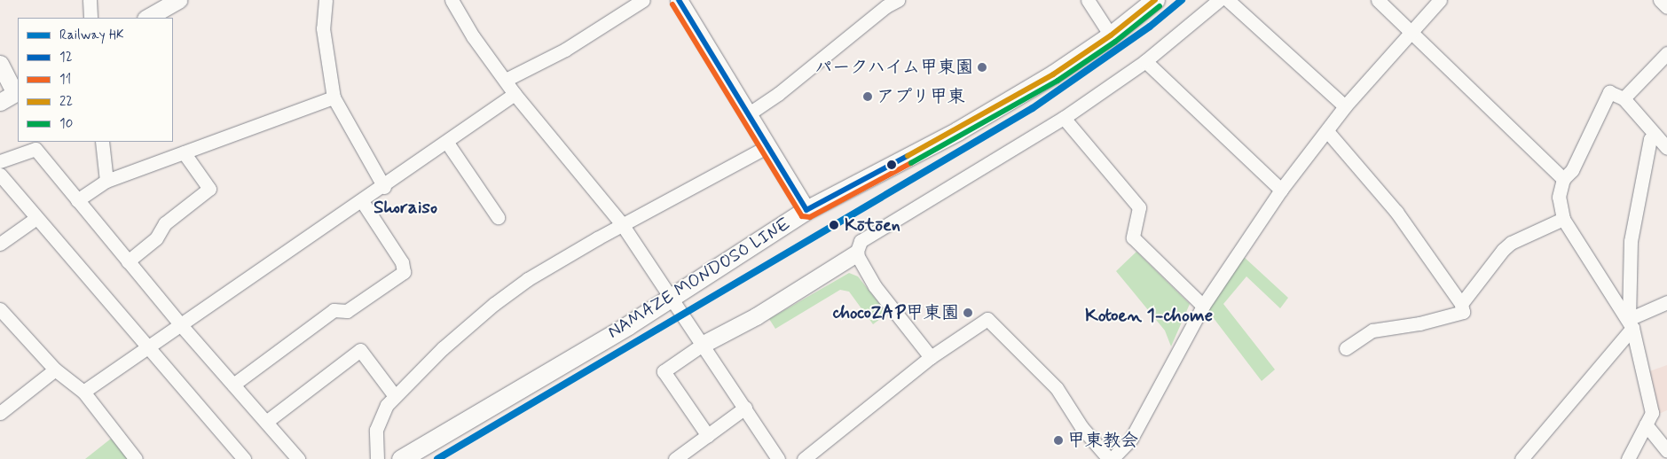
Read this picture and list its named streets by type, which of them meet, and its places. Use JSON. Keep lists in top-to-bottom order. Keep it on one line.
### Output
{"streets":{"main road":["NAMAZE MONDOSO LINE"]},"districts":["Shoraiso","Kotoen 1-chome"],"places":["パークハイム甲東園","アプリ甲東","Kōtōen","chocoZAP甲東園","甲東教会"],"lines":["rail line HK","transit line 12","transit line 22","transit line 11","transit line 10"],"legend":["Railway HK","12","11","22","10"]}
